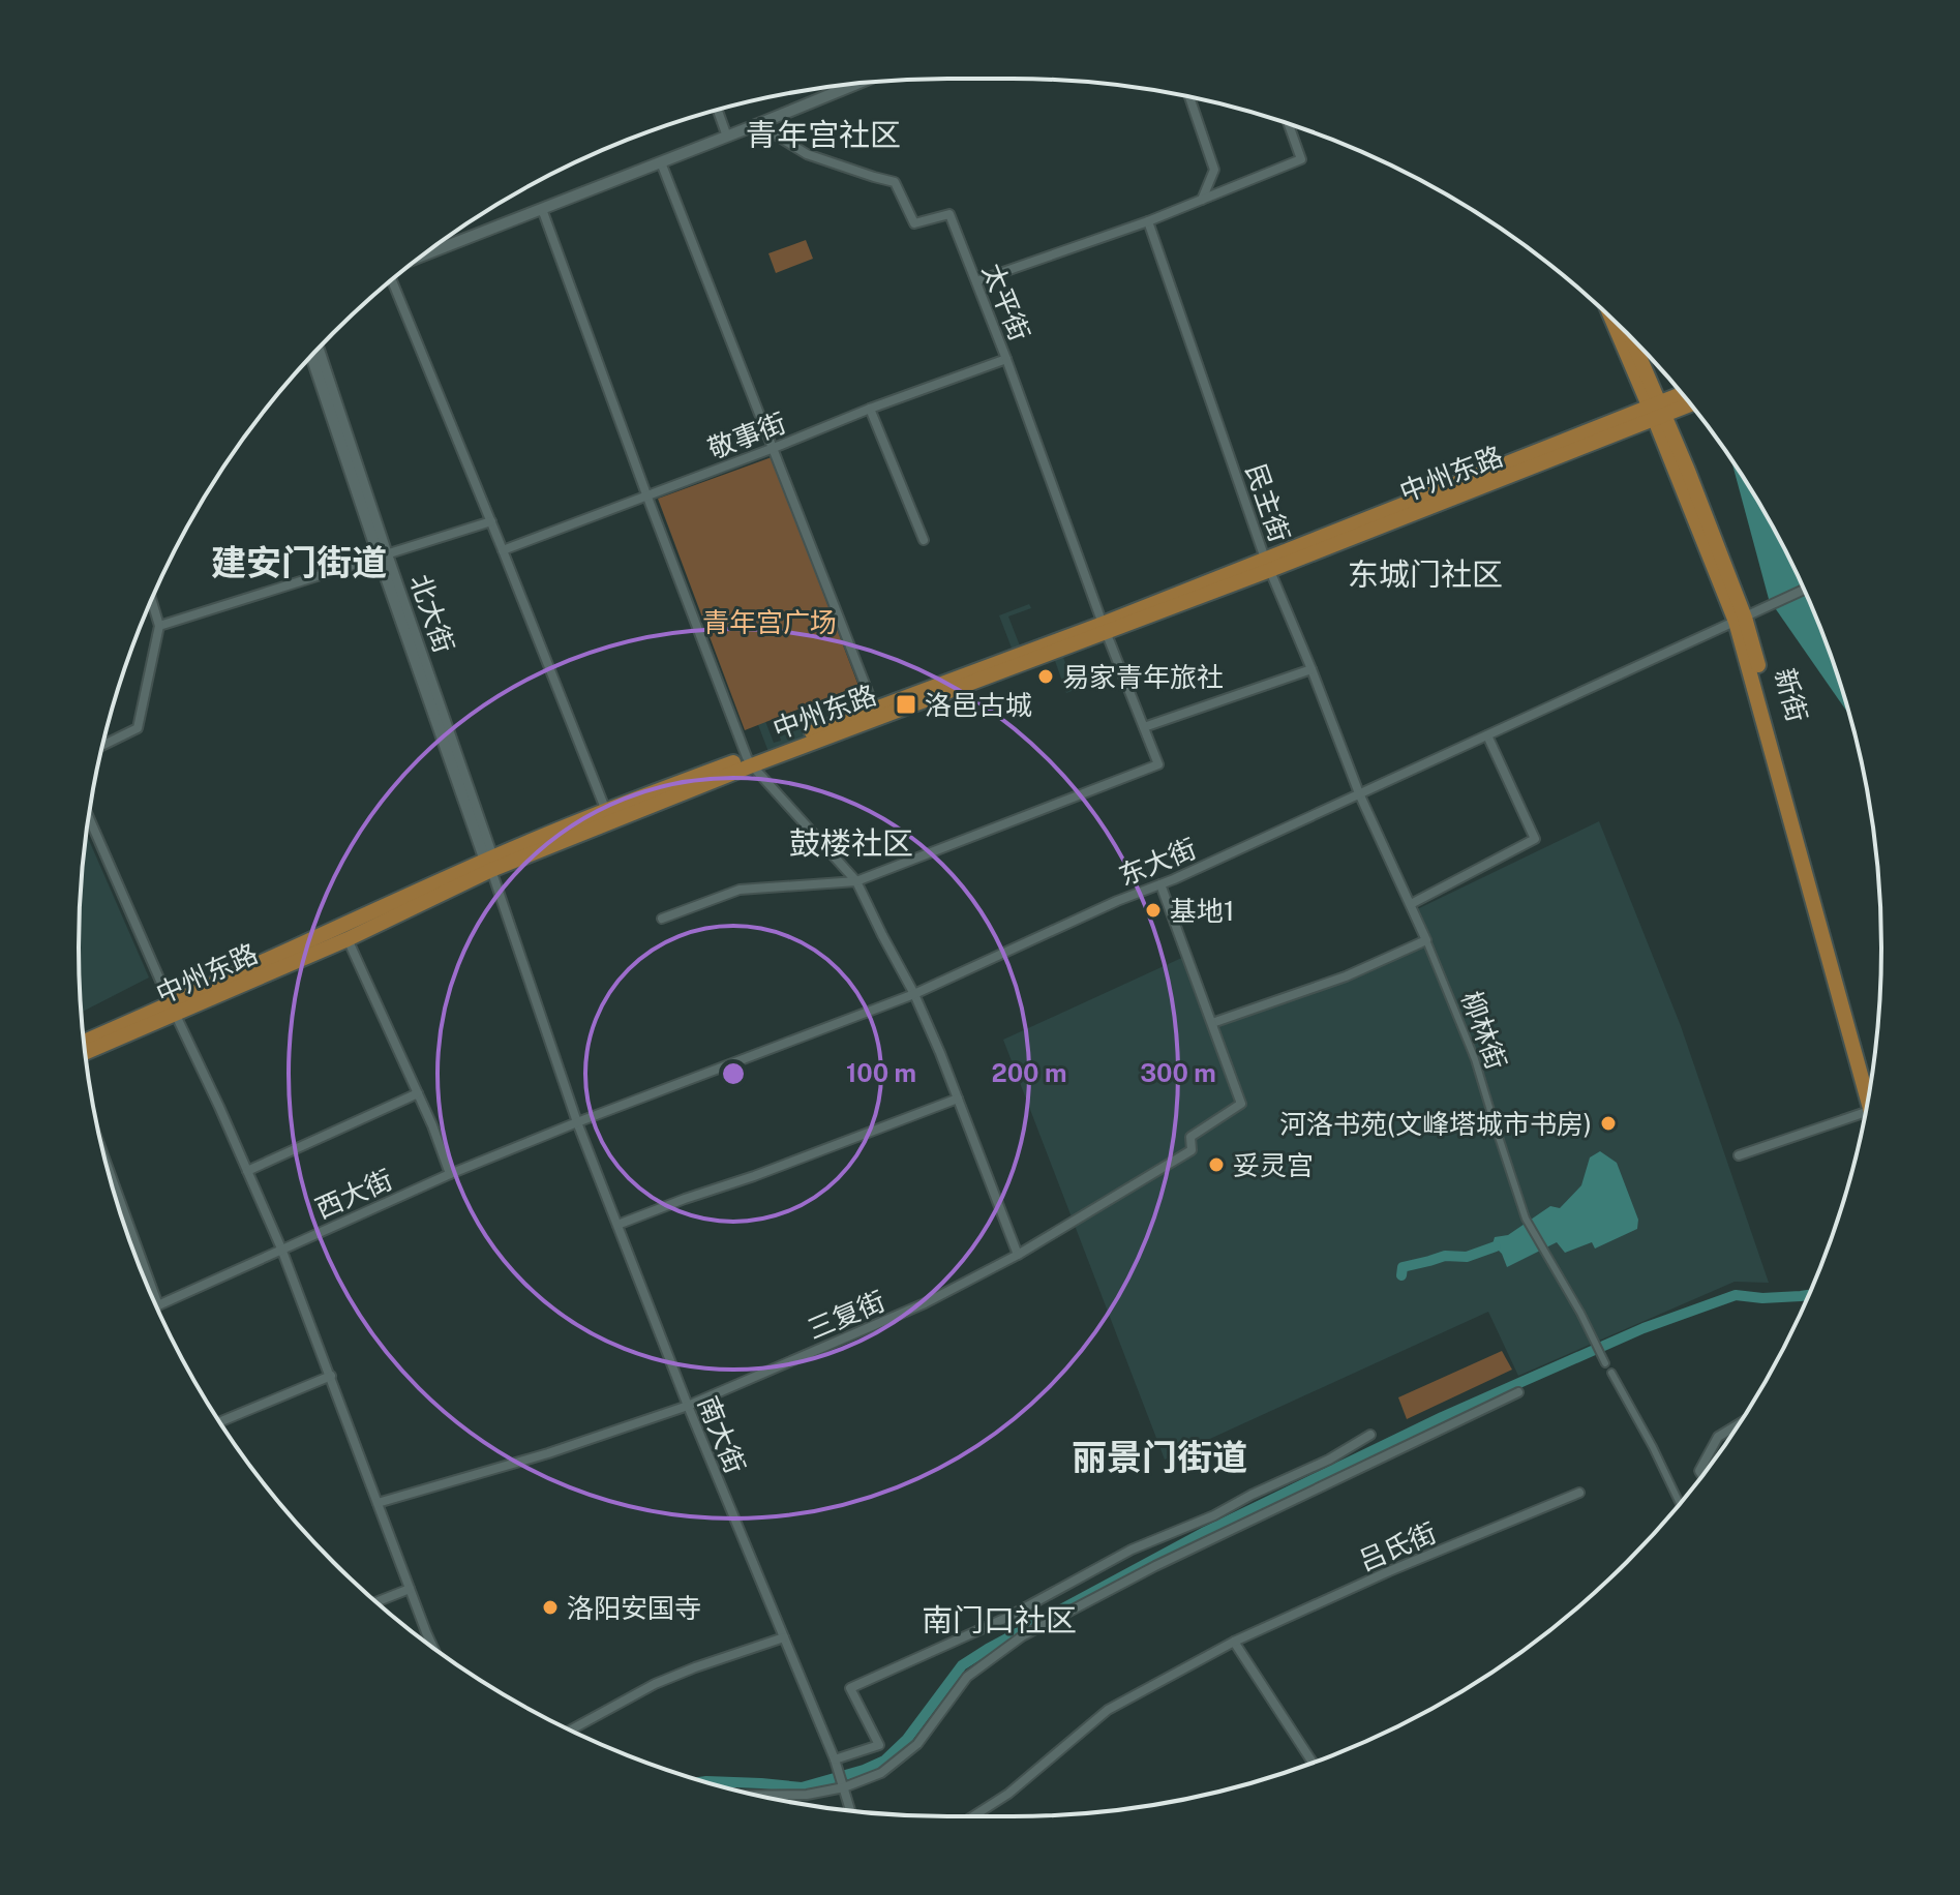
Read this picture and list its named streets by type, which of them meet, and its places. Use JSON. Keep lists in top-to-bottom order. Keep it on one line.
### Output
{"streets":{"main road":["中州东路","新街"],"street":["太平街","敬事街","民主街","北大街","东大街","柳林街","西大街","三复街","南大街","吕氏街"]},"crossings":[["太平街","敬事街"],["太平街","中州东路"],["中州东路","民主街"],["中州东路","北大街"],["中州东路","新街"],["中州东路","南大街"],["民主街","东大街"],["民主街","柳林街"],["北大街","南大街"],["新街","东大街"],["东大街","柳林街"],["东大街","西大街"],["东大街","南大街"],["西大街","南大街"],["三复街","南大街"]],"districts":["青年宫社区","建安门街道","东城门社区","鼓楼社区","丽景门街道","南门口社区"],"parks":["青年宫广场"],"places":{"other":["易家青年旅社","基地1","河洛书苑(文峰塔城市书房)","妥灵宫","洛阳安国寺"],"transit":["洛邑古城"]},"rings":["100 m","200 m","300 m"]}
